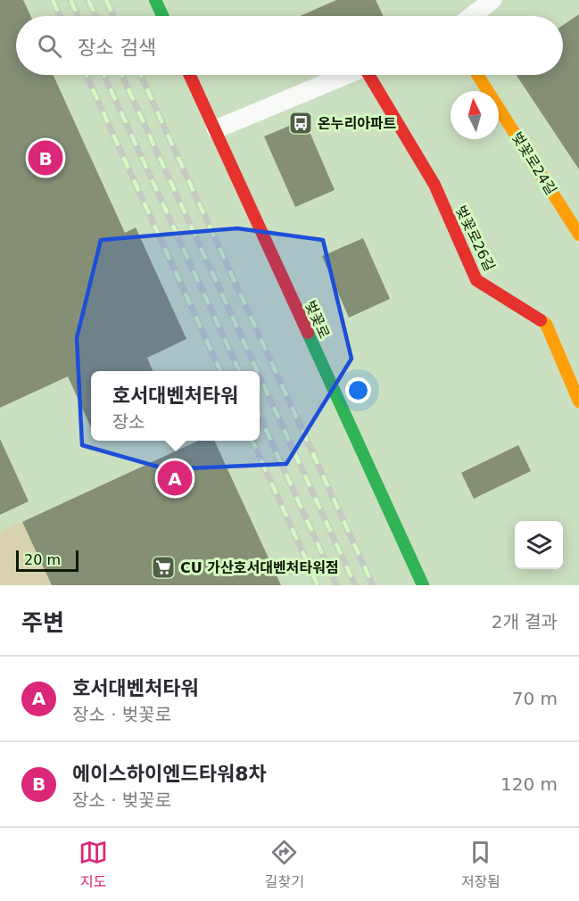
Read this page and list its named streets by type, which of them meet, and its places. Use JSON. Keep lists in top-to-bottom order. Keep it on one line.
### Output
{"streets":{"street":["벚꽃로24길","벚꽃로26길","벚꽃로"]},"places":{"bus stop":["온누리아파트"],"supermarket":["CU 가산호서대벤처타워점"]},"scale_bar":"20 m","north":"top","page":{"search":"장소 검색","pins":["B","A"],"popup":["호서대벤처타워","장소"],"scale":"20 m","heading":["주변","2개 결과"],"list":[{"mark":"A","name":"호서대벤처타워","note":"장소 · 벚꽃로","value":"70 m"},{"mark":"B","name":"에이스하이엔드타워8차","note":"장소 · 벚꽃로","value":"120 m"}],"nav":["지도","길찾기","저장됨"]}}
